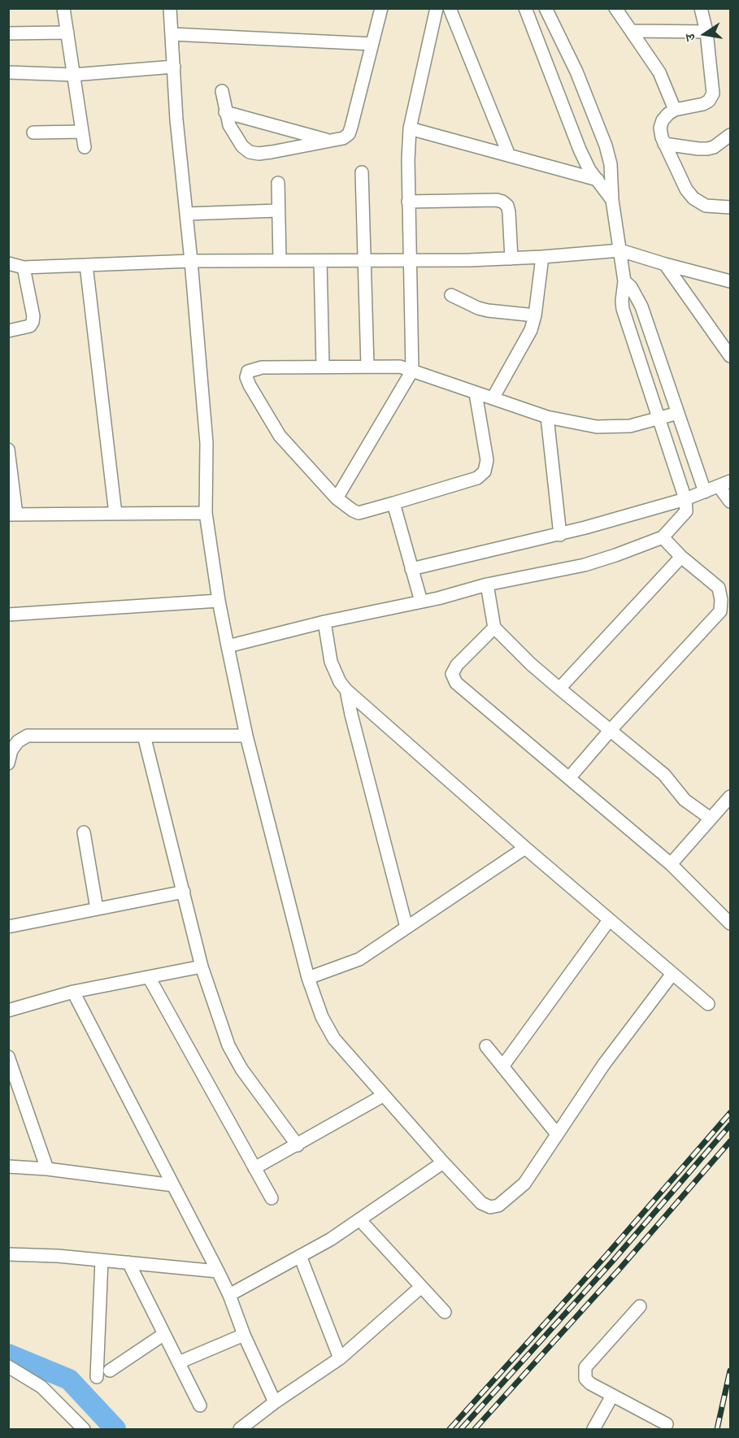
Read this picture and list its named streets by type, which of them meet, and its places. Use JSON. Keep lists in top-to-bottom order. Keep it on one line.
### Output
{"north":"left"}
